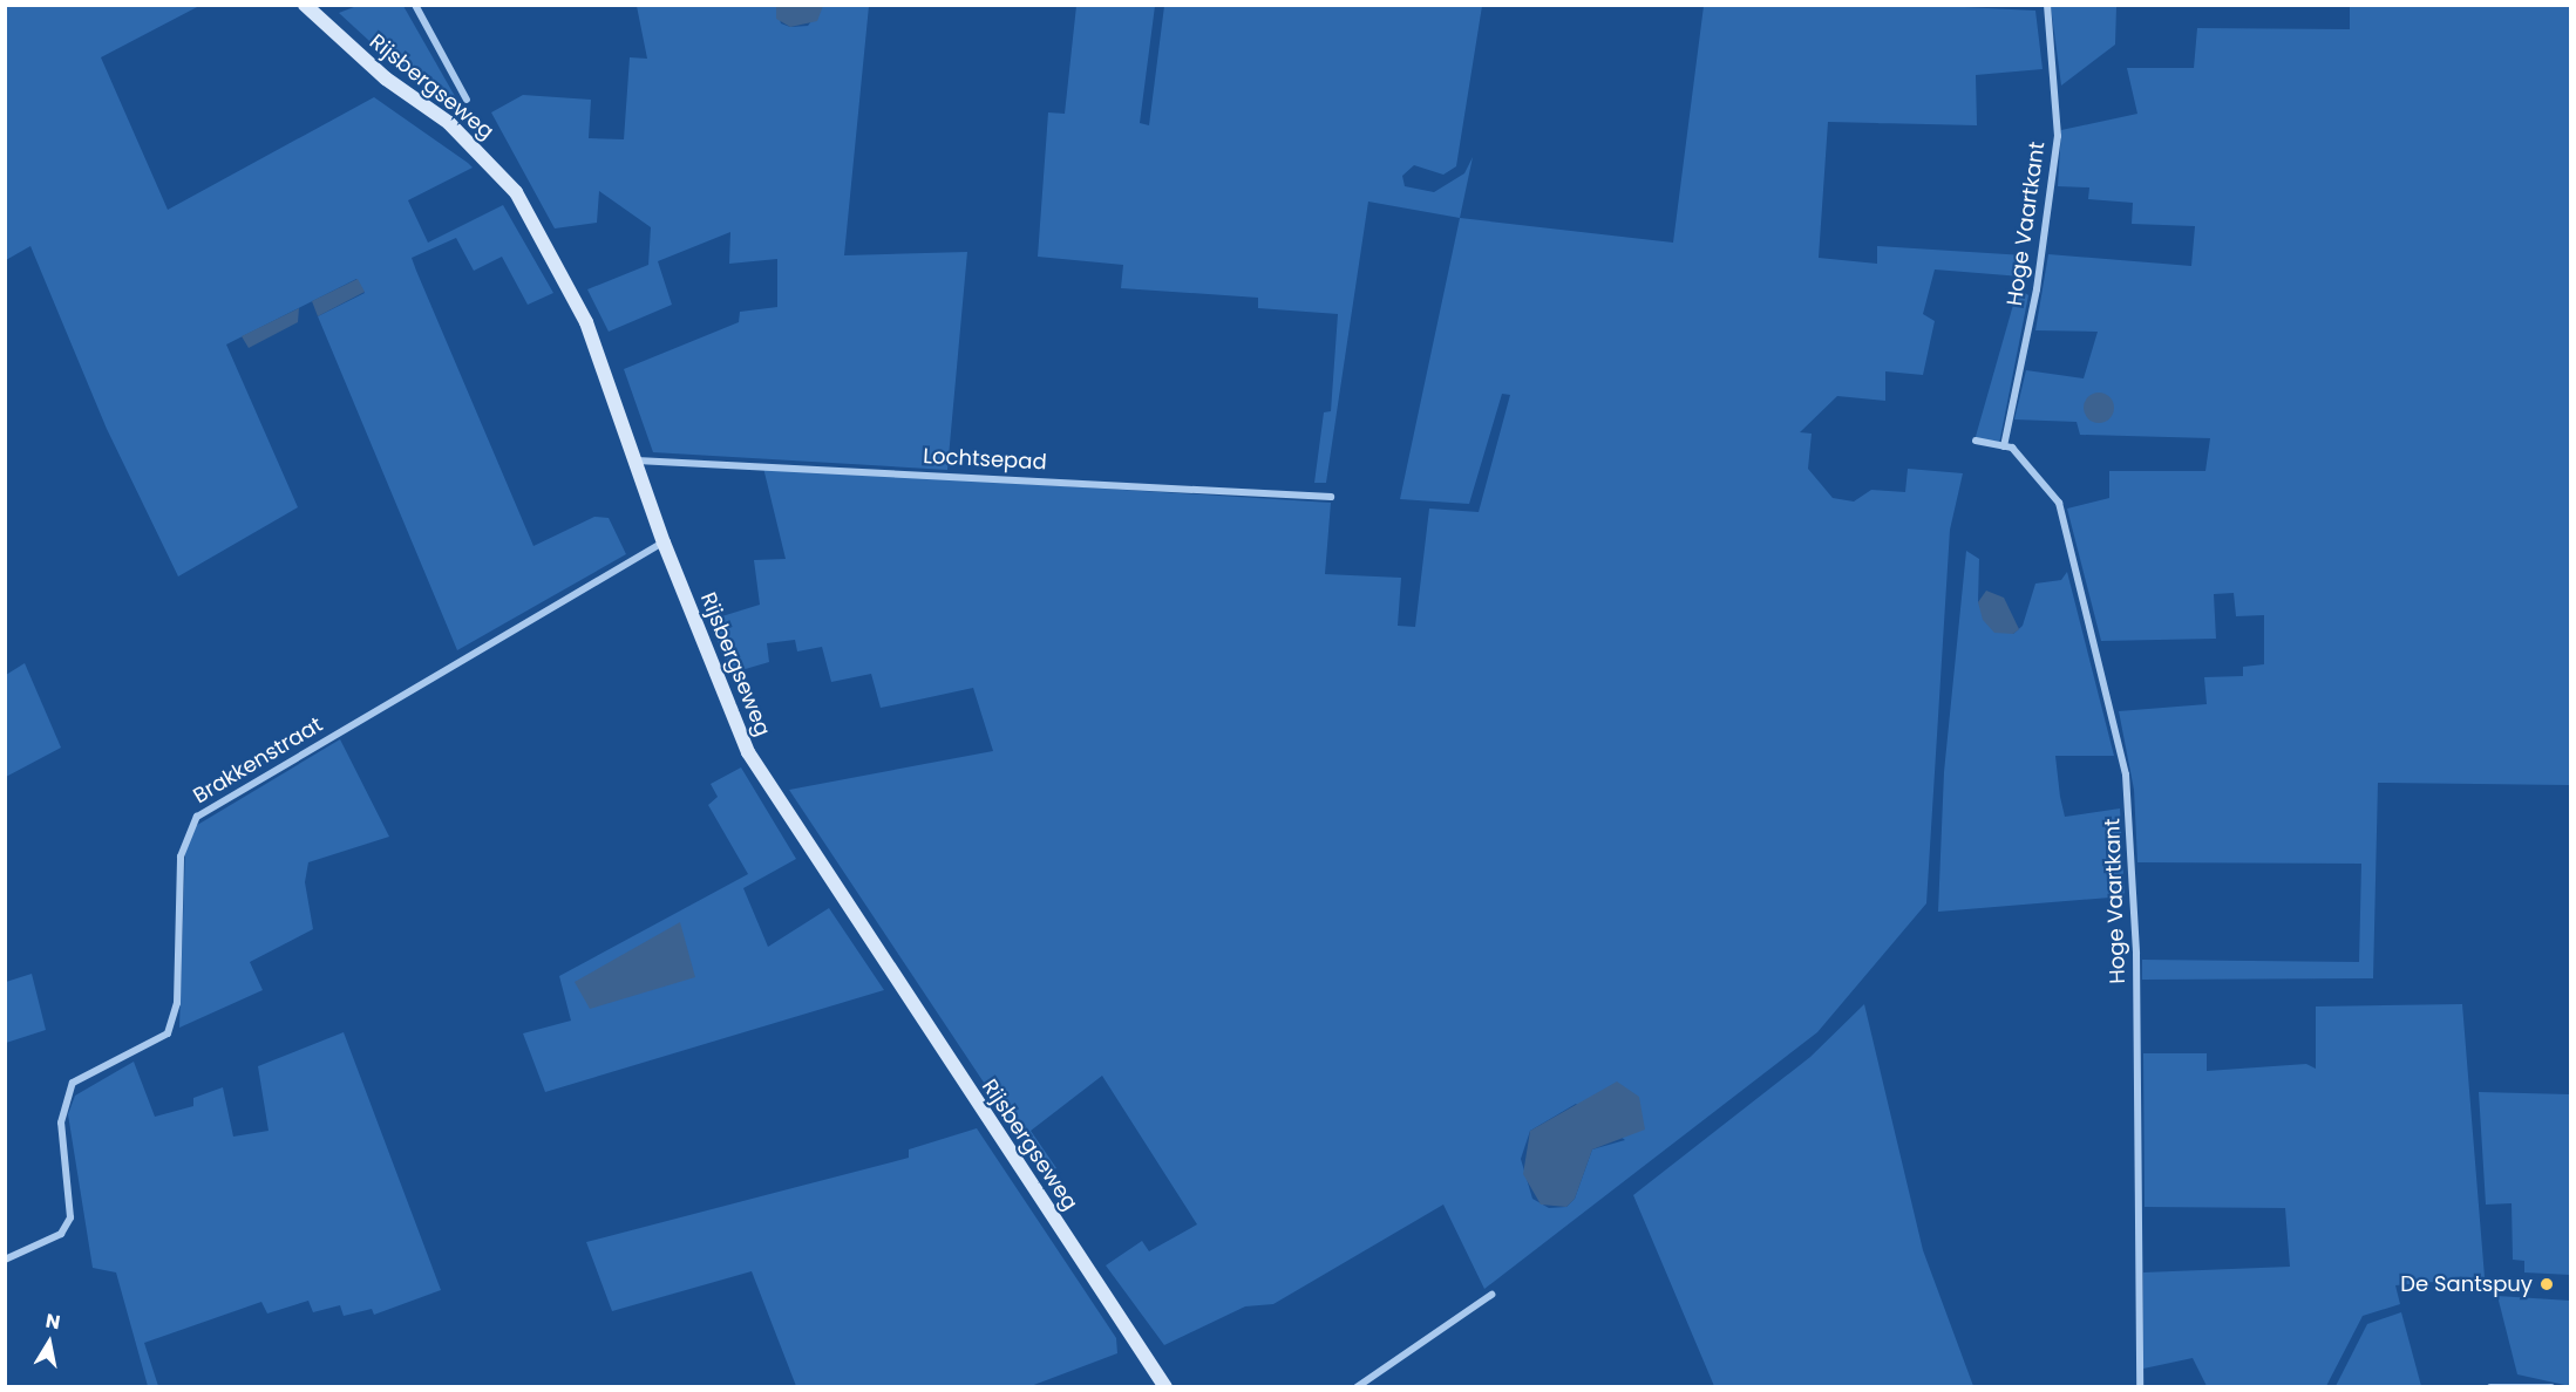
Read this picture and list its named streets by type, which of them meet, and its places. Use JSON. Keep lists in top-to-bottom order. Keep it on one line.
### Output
{"streets":{"main road":["Rijsbergseweg"],"street":["Hoge Vaartkant","Lochtsepad","Brakkenstraat"]},"crossings":[["Rijsbergseweg","Lochtsepad"],["Rijsbergseweg","Brakkenstraat"]],"places":["De Santspuy"],"north":"top"}
